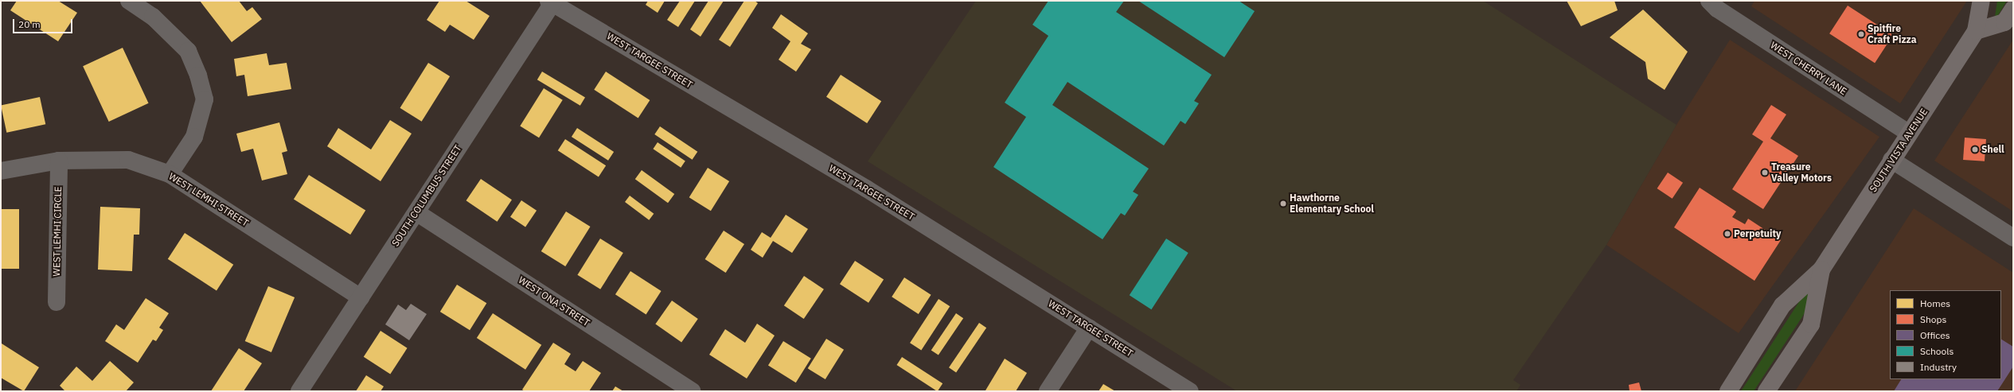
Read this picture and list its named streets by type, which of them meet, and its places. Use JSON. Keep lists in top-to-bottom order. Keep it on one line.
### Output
{"streets":{"main road":["SOUTH VISTA AVENUE"],"street":["WEST TARGEE STREET","WEST CHERRY LANE","SOUTH COLUMBUS STREET","WEST LEMHI STREET","WEST LEMHI CIRCLE","WEST ONA STREET"]},"crossings":[["WEST TARGEE STREET","SOUTH COLUMBUS STREET"],["WEST CHERRY LANE","SOUTH VISTA AVENUE"],["SOUTH COLUMBUS STREET","WEST LEMHI STREET"],["SOUTH COLUMBUS STREET","WEST ONA STREET"],["WEST LEMHI STREET","WEST LEMHI CIRCLE"]],"places":["Spitfire Craft Pizza","Shell","Treasure Valley Motors","Hawthorne Elementary School","Perpetuity"],"legend":["Homes","Shops","Offices","Schools","Industry"],"scale_bar":"20 m"}
